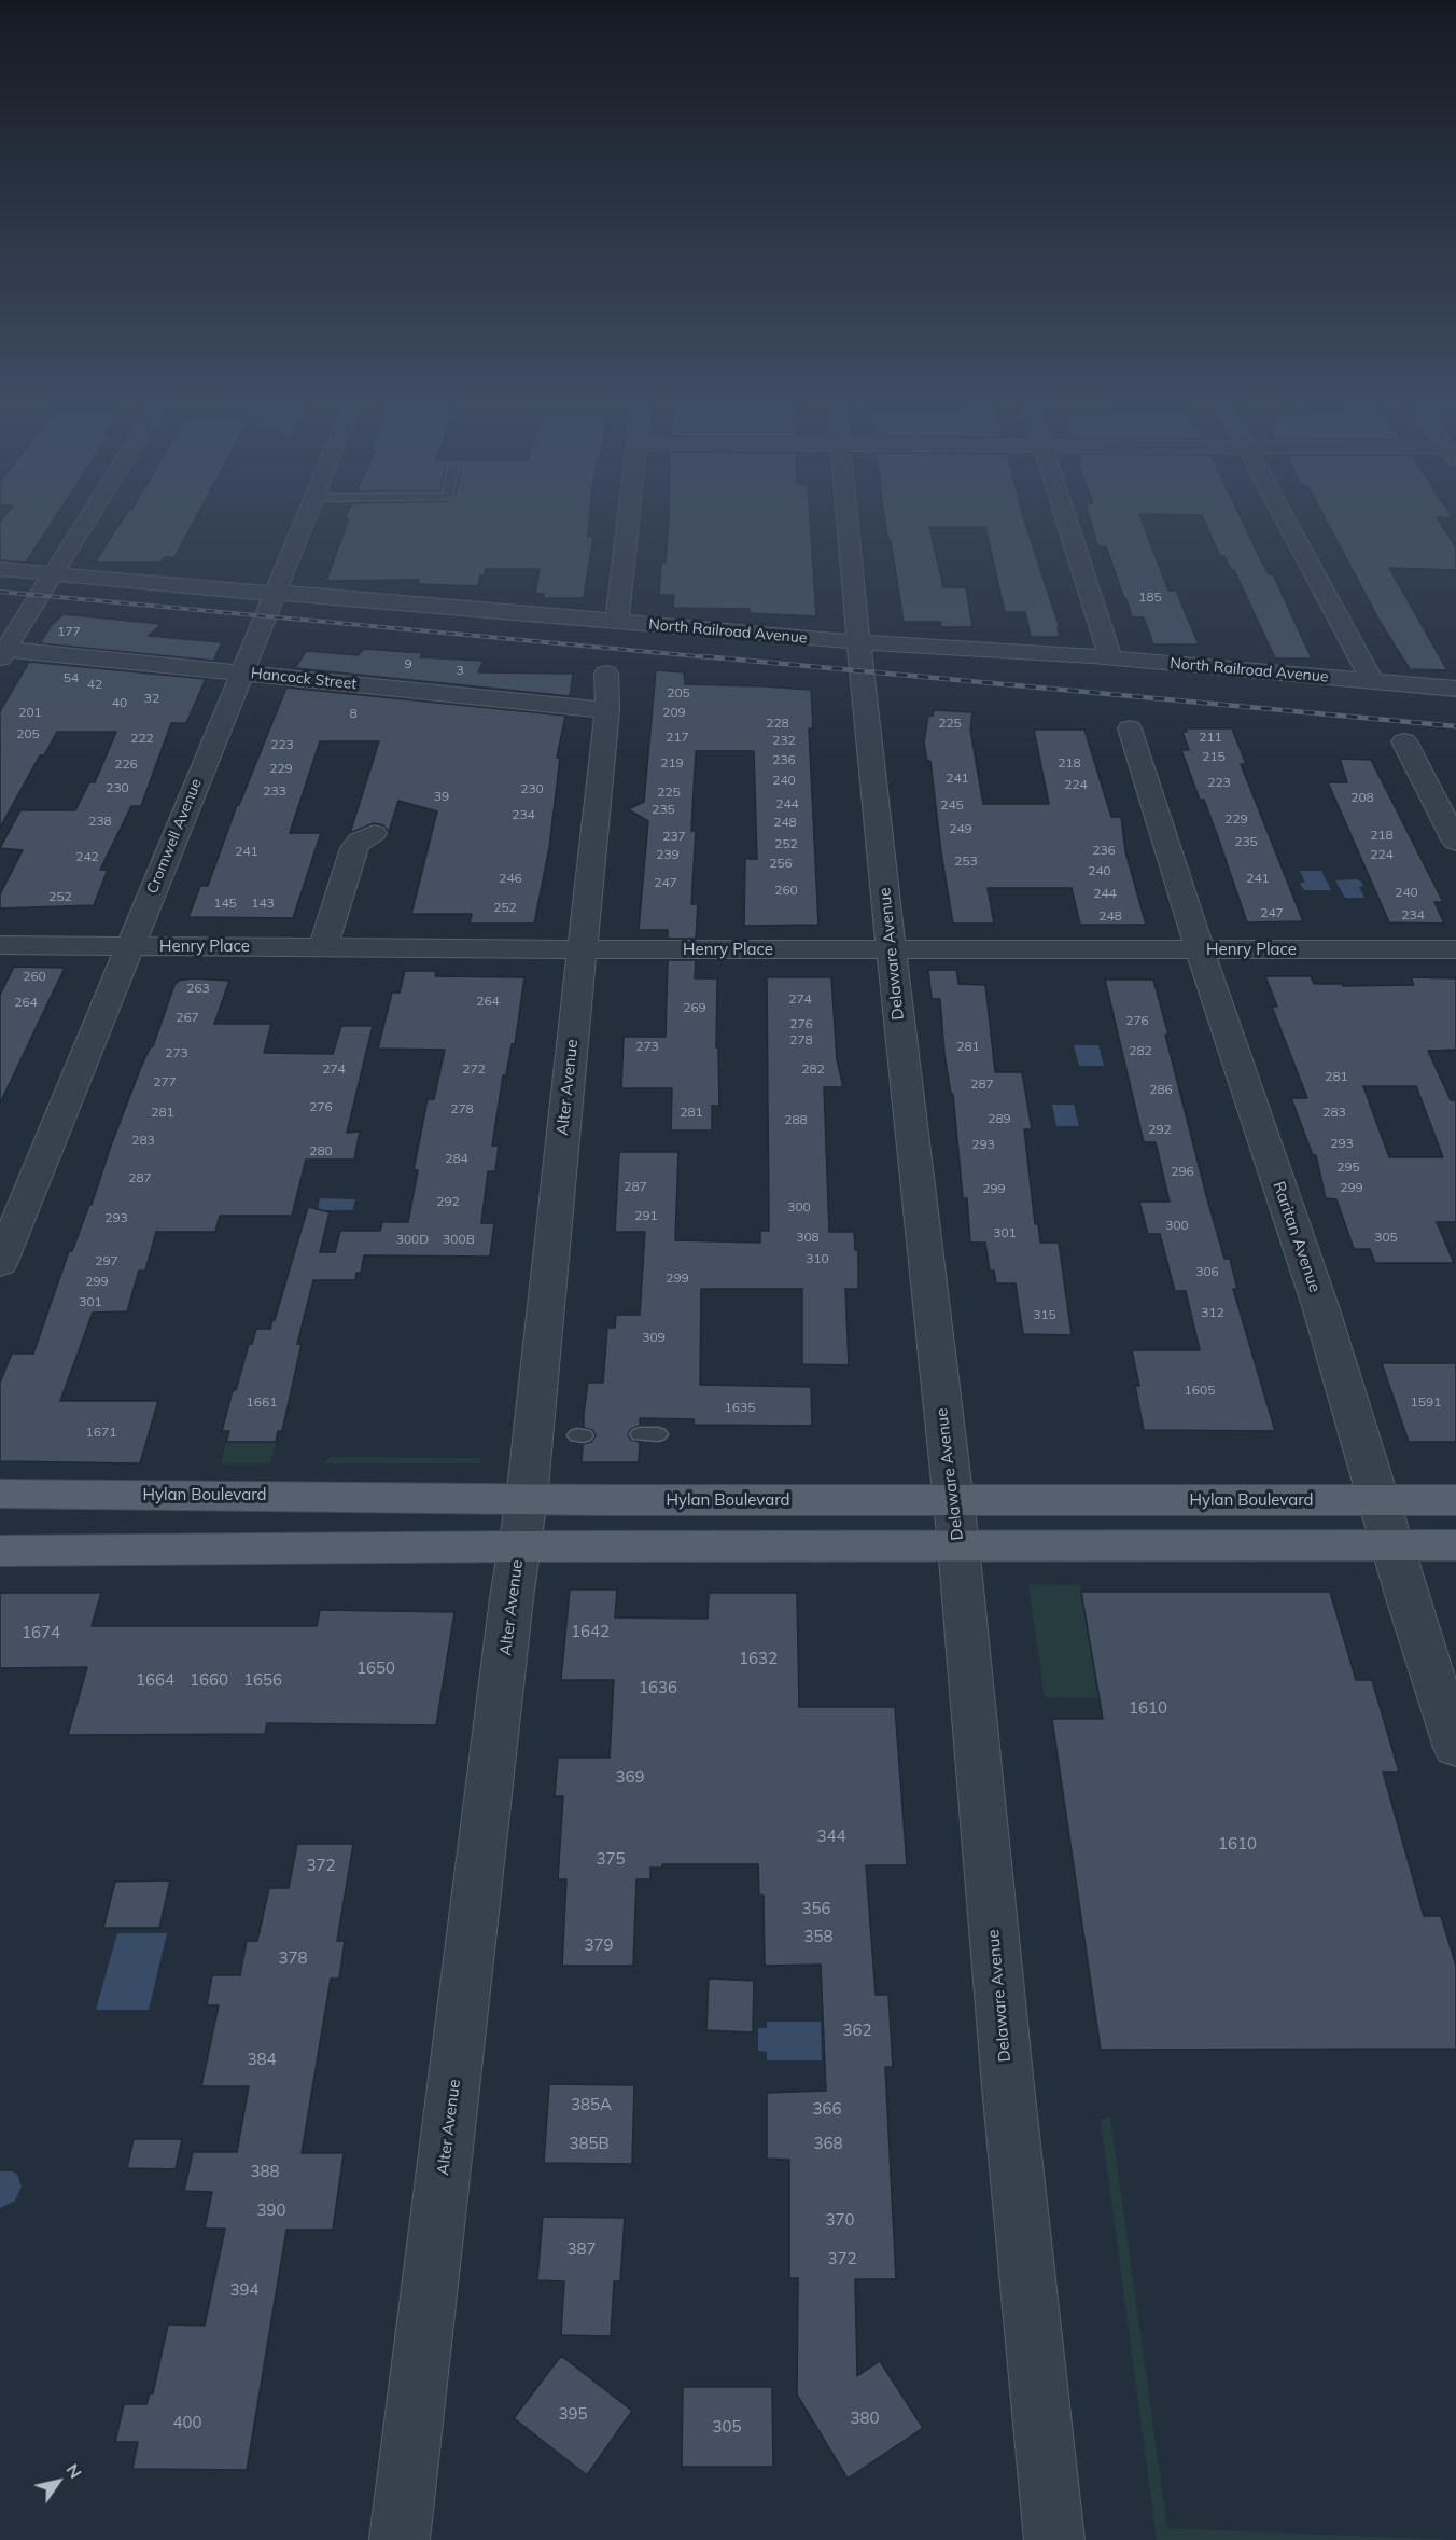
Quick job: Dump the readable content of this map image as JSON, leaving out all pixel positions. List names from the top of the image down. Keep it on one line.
{"streets":{"main road":["Hylan Boulevard"],"street":["North Railroad Avenue","Hancock Street","Cromwell Avenue","Henry Place","Delaware Avenue","Alter Avenue","Raritan Avenue"]},"crossings":[["North Railroad Avenue","Cromwell Avenue"],["North Railroad Avenue","Delaware Avenue"],["Hancock Street","Cromwell Avenue"],["Hancock Street","Alter Avenue"],["Cromwell Avenue","Henry Place"],["Henry Place","Delaware Avenue"],["Henry Place","Alter Avenue"],["Henry Place","Raritan Avenue"],["Delaware Avenue","Hylan Boulevard"],["Alter Avenue","Hylan Boulevard"],["Raritan Avenue","Hylan Boulevard"]],"house_numbers":["185","177","9","3","54","42","205","32","40","201","209","8","228","225","205","217","211","222","232","223","215","236","219","218","226","229","241","240","223","224","230","230","233","225","39","208","244","245","235","234","229","238","248","249","218","237","235","252","236","241","239","224","242","253","256","240","246","241","247","260","240","244","252","145","143","252","247","234","248","260","263","274","264","264","269","267","276","276","278","273","281","282","273","274","272","282","281","277","287","286","276","278","281","281","283","289","288","292","283","293","293","280","284","295","296","287","287","299","299","292","300","291","293","300","301","308","305","300D","300B","310","297","306","299","299","301","312","315","309","1605","1661","1591","1635","1671","1642","1674","1632","1650","1664","1660","1656","1636","1610","369","344","1610","375","372","356","358","379","378","362","384","385A","366","385B","368","388","390","370","387","372","394","395","380","400","305"],"north":"top right"}
